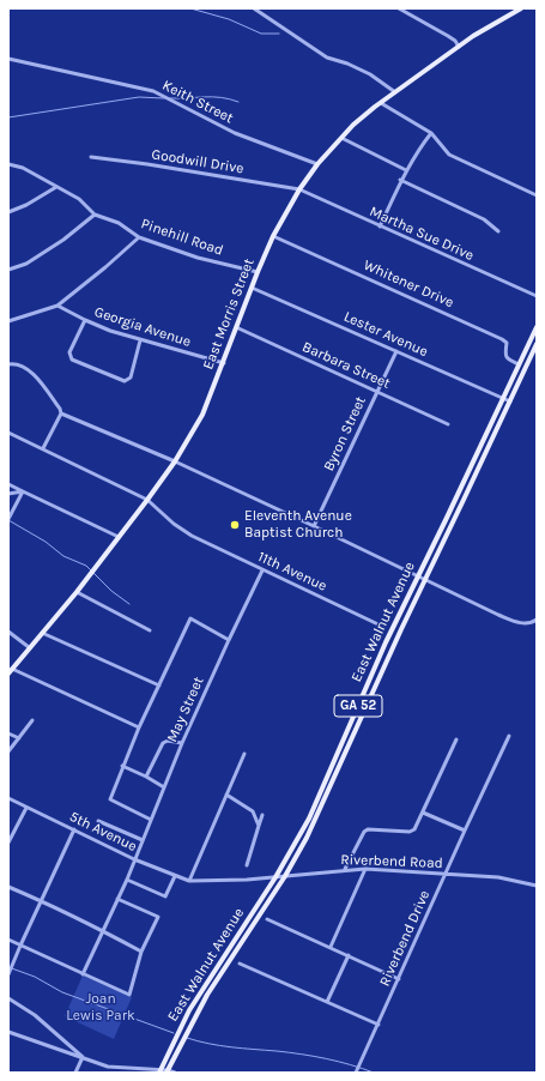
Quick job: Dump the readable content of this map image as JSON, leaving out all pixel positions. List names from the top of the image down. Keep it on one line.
{"streets":{"main road":["East Morris Street","East Walnut Avenue","GA 52"],"street":["Keith Street","Goodwill Drive","Martha Sue Drive","Pinehill Road","Whitener Drive","Georgia Avenue","Lester Avenue","Barbara Street","Byron Street","11th Avenue","May Street","5th Avenue","Riverbend Road","Riverbend Drive"]},"crossings":[["Keith Street","East Morris Street"],["Goodwill Drive","Martha Sue Drive"],["Goodwill Drive","East Morris Street"],["Martha Sue Drive","East Morris Street"],["Pinehill Road","East Morris Street"],["Whitener Drive","East Morris Street"],["Whitener Drive","East Walnut Avenue"],["East Morris Street","Georgia Avenue"],["East Morris Street","Lester Avenue"],["East Morris Street","Barbara Street"],["East Morris Street","11th Avenue"],["Lester Avenue","Byron Street"],["Lester Avenue","East Walnut Avenue"],["Barbara Street","Byron Street"],["11th Avenue","May Street"],["East Walnut Avenue","Riverbend Road"],["May Street","5th Avenue"],["5th Avenue","Riverbend Road"],["Riverbend Road","Riverbend Drive"]],"parks":["Joan Lewis Park"],"places":["Eleventh Avenue Baptist Church"]}
